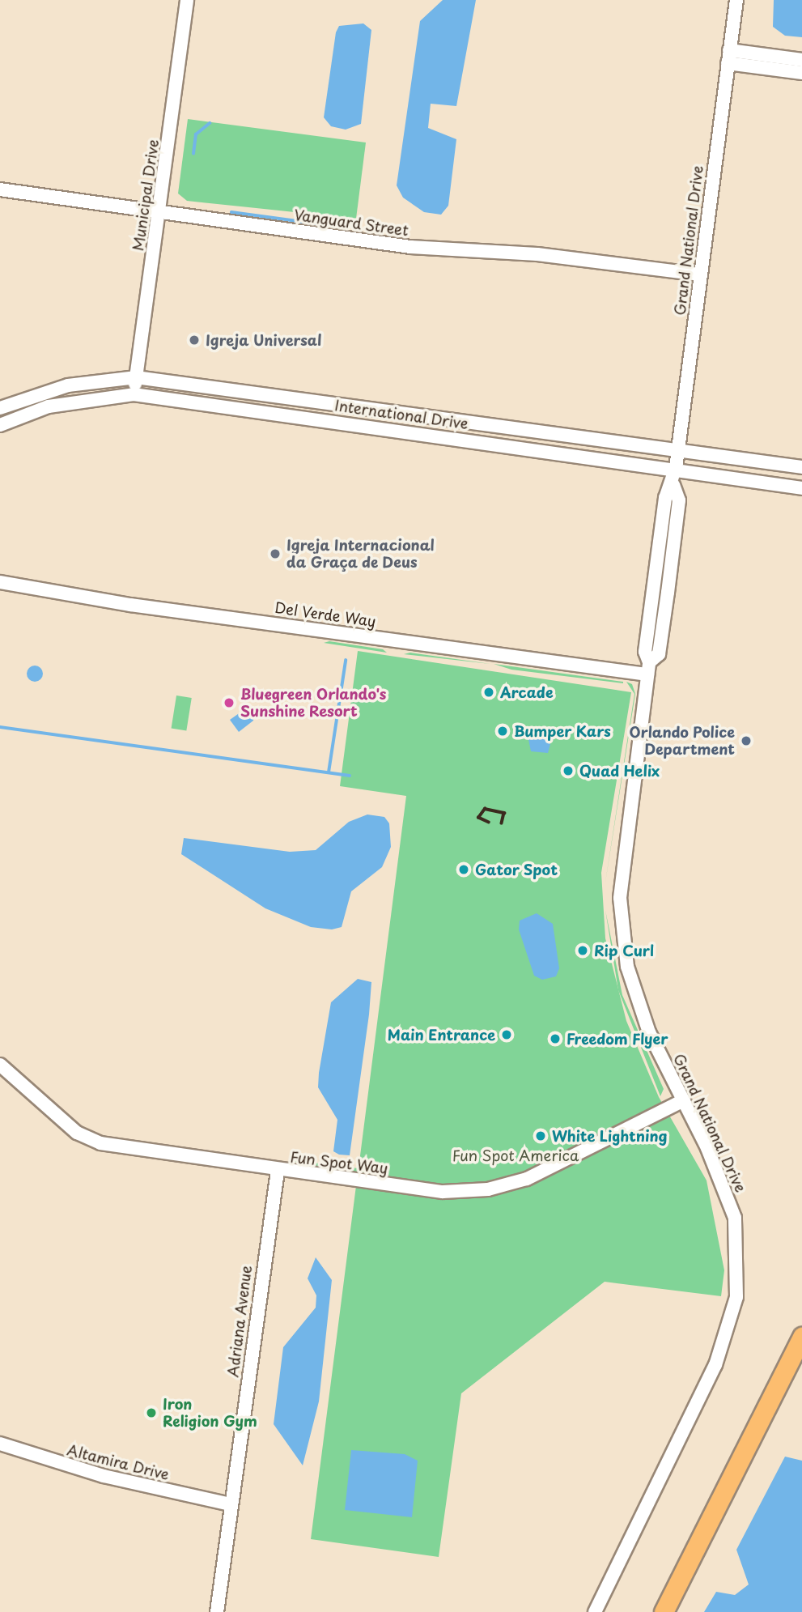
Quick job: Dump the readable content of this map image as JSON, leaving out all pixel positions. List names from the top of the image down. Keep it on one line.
{"streets":{"street":["Municipal Drive","Vanguard Street","Grand National Drive","International Drive","Del Verde Way","Fun Spot Way","Adriana Avenue","Altamira Drive"]},"crossings":[["Municipal Drive","Vanguard Street"],["Municipal Drive","International Drive"],["Vanguard Street","Grand National Drive"],["Grand National Drive","International Drive"],["Grand National Drive","Del Verde Way"],["Grand National Drive","Fun Spot Way"],["Fun Spot Way","Adriana Avenue"],["Adriana Avenue","Altamira Drive"]],"parks":["Fun Spot America"],"places":["Igreja Universal","Igreja Internacional da Graça de Deus","Arcade","Bluegreen Orlando's Sunshine Resort","Bumper Kars","Orlando Police Department","Quad Helix","Gator Spot","Rip Curl","Main Entrance","Freedom Flyer","White Lightning","Iron Religion Gym"]}
